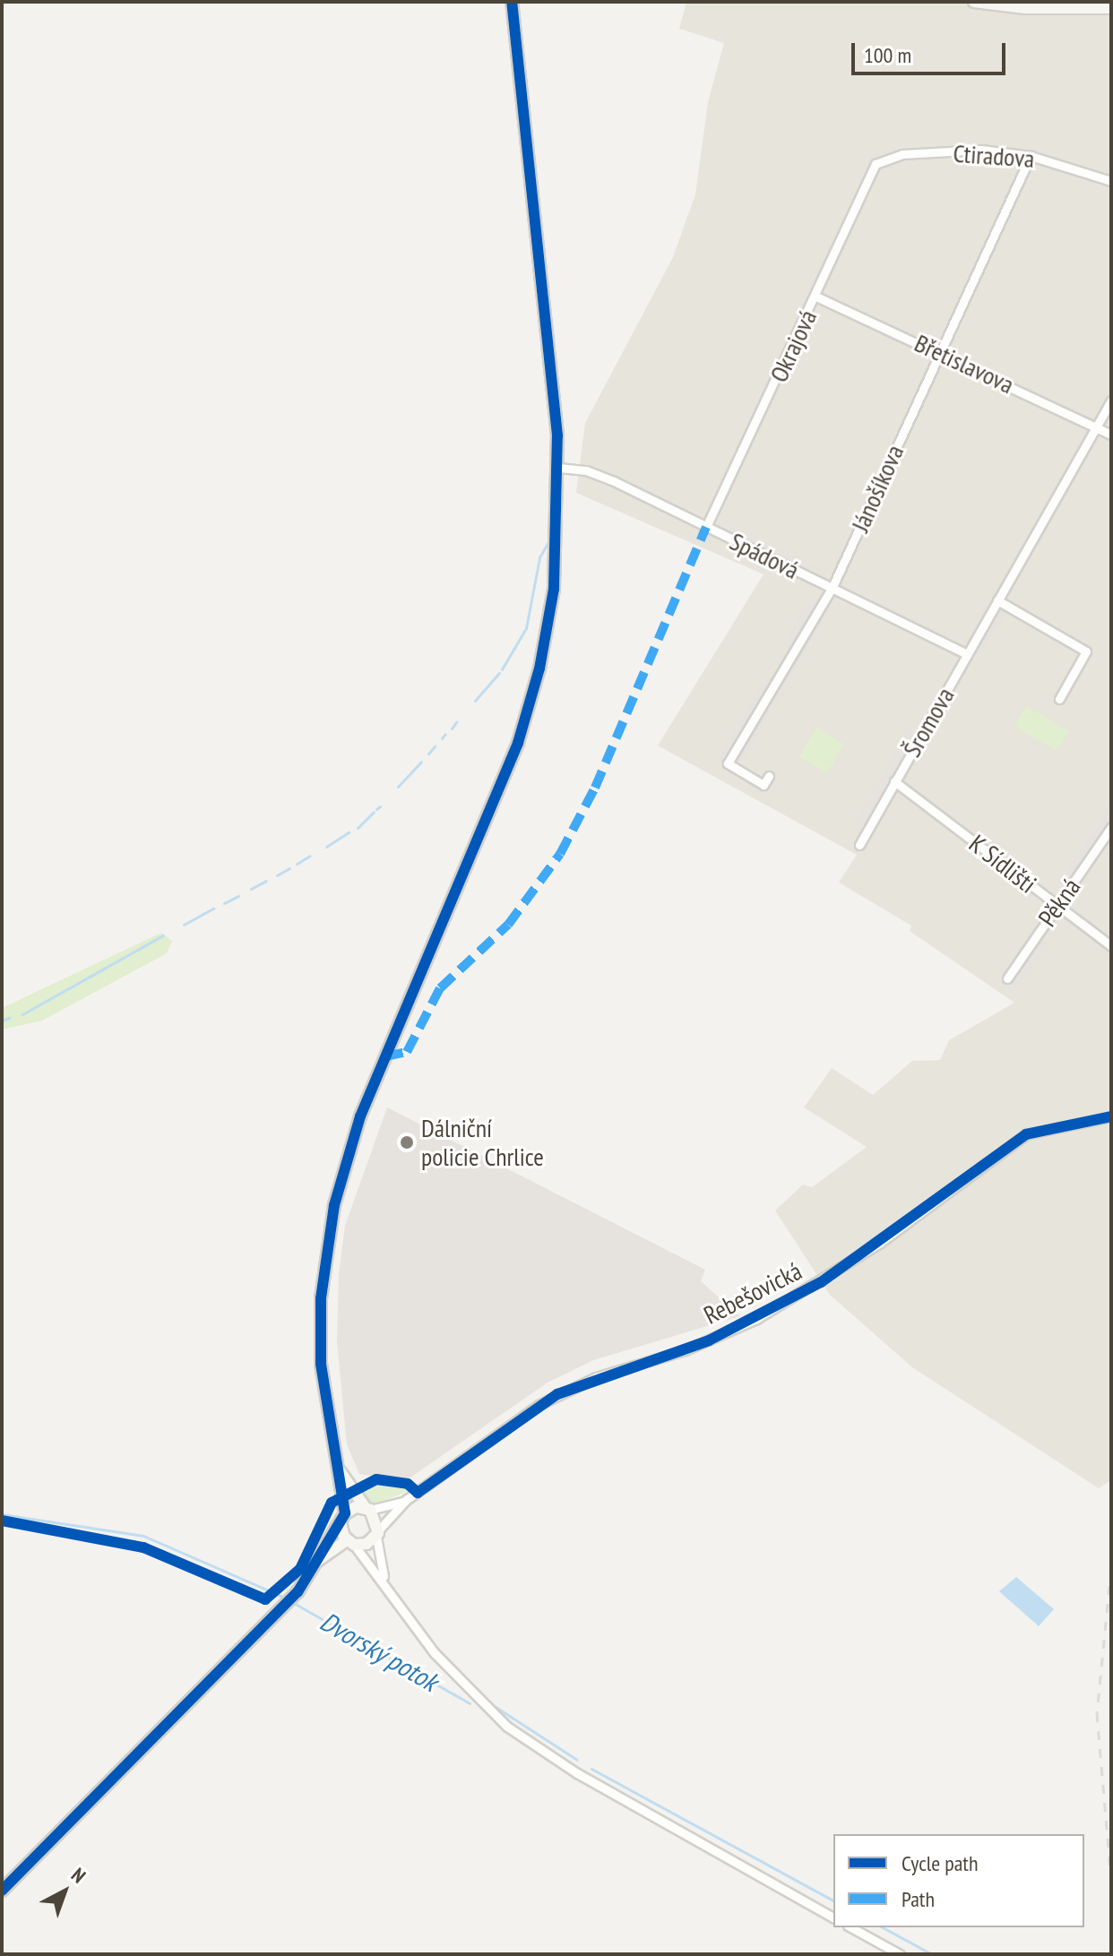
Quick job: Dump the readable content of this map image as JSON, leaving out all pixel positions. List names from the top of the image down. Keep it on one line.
{"streets":{"street":["Ctiradova","Okrajová","Břetislavova","Jánošíkova","Spádová","Šromova","K Sídlišti","Pěkná","Rebešovická"]},"crossings":[["Ctiradova","Okrajová"],["Ctiradova","Jánošíkova"],["Okrajová","Břetislavova"],["Okrajová","Spádová"],["Břetislavova","Jánošíkova"],["Břetislavova","Šromova"],["Jánošíkova","Spádová"],["Spádová","Šromova"],["Šromova","K Sídlišti"],["K Sídlišti","Pěkná"]],"water":["Dvorský potok"],"places":["Dálniční policie Chrlice"],"legend":["Cycle path","Path"],"scale_bar":"100 m","north":"top right"}
